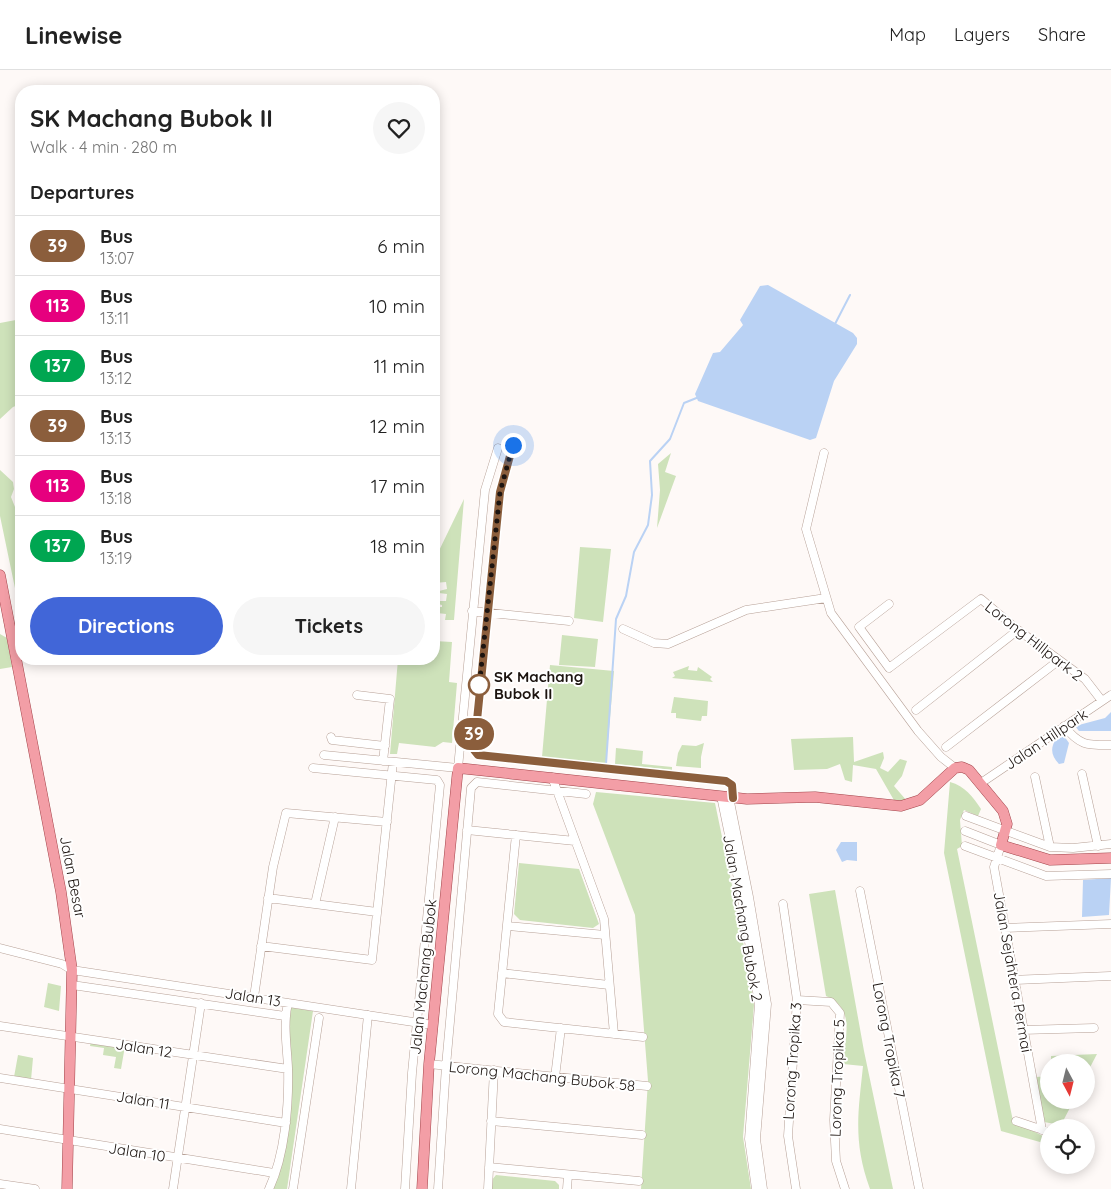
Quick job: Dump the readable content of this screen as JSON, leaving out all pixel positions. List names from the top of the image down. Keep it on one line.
{"streets":{"main road":["Jalan Besar","Jalan Machang Bubok"],"street":["Lorong Hillpark 2","Jalan Hillpark","Jalan Machang Bubok 2","Jalan Sejahtera Permai","Jalan 13","Lorong Tropika 7","Jalan 12","Lorong Tropika 3","Lorong Machang Bubok 58","Lorong Tropika 5","Jalan 11","Jalan 10"]},"crossings":[["Lorong Hillpark 2","Jalan Hillpark"],["Jalan Besar","Jalan 13"],["Jalan Besar","Jalan 12"],["Jalan Besar","Jalan 11"],["Jalan Besar","Jalan 10"],["Jalan Machang Bubok","Jalan 13"],["Jalan Machang Bubok","Lorong Machang Bubok 58"],["Lorong Tropika 3","Lorong Tropika 5"]],"places":["SK Machang Bubok II"],"lines":["bus line 39"],"north":"bottom","page":{"header":"Linewise","nav":["Map","Layers","Share"],"on_map":"39","heading":[["SK Machang Bubok II","Walk · 4 min · 280 m"],"Departures"],"list":[{"mark":"39","name":"Bus","note":"13:07","value":"6 min"},{"mark":"113","name":"Bus","note":"13:11","value":"10 min"},{"mark":"137","name":"Bus","note":"13:12","value":"11 min"},{"mark":"39","name":"Bus","note":"13:13","value":"12 min"},{"mark":"113","name":"Bus","note":"13:18","value":"17 min"},{"mark":"137","name":"Bus","note":"13:19","value":"18 min"}],"buttons":["Directions","Tickets"]}}
